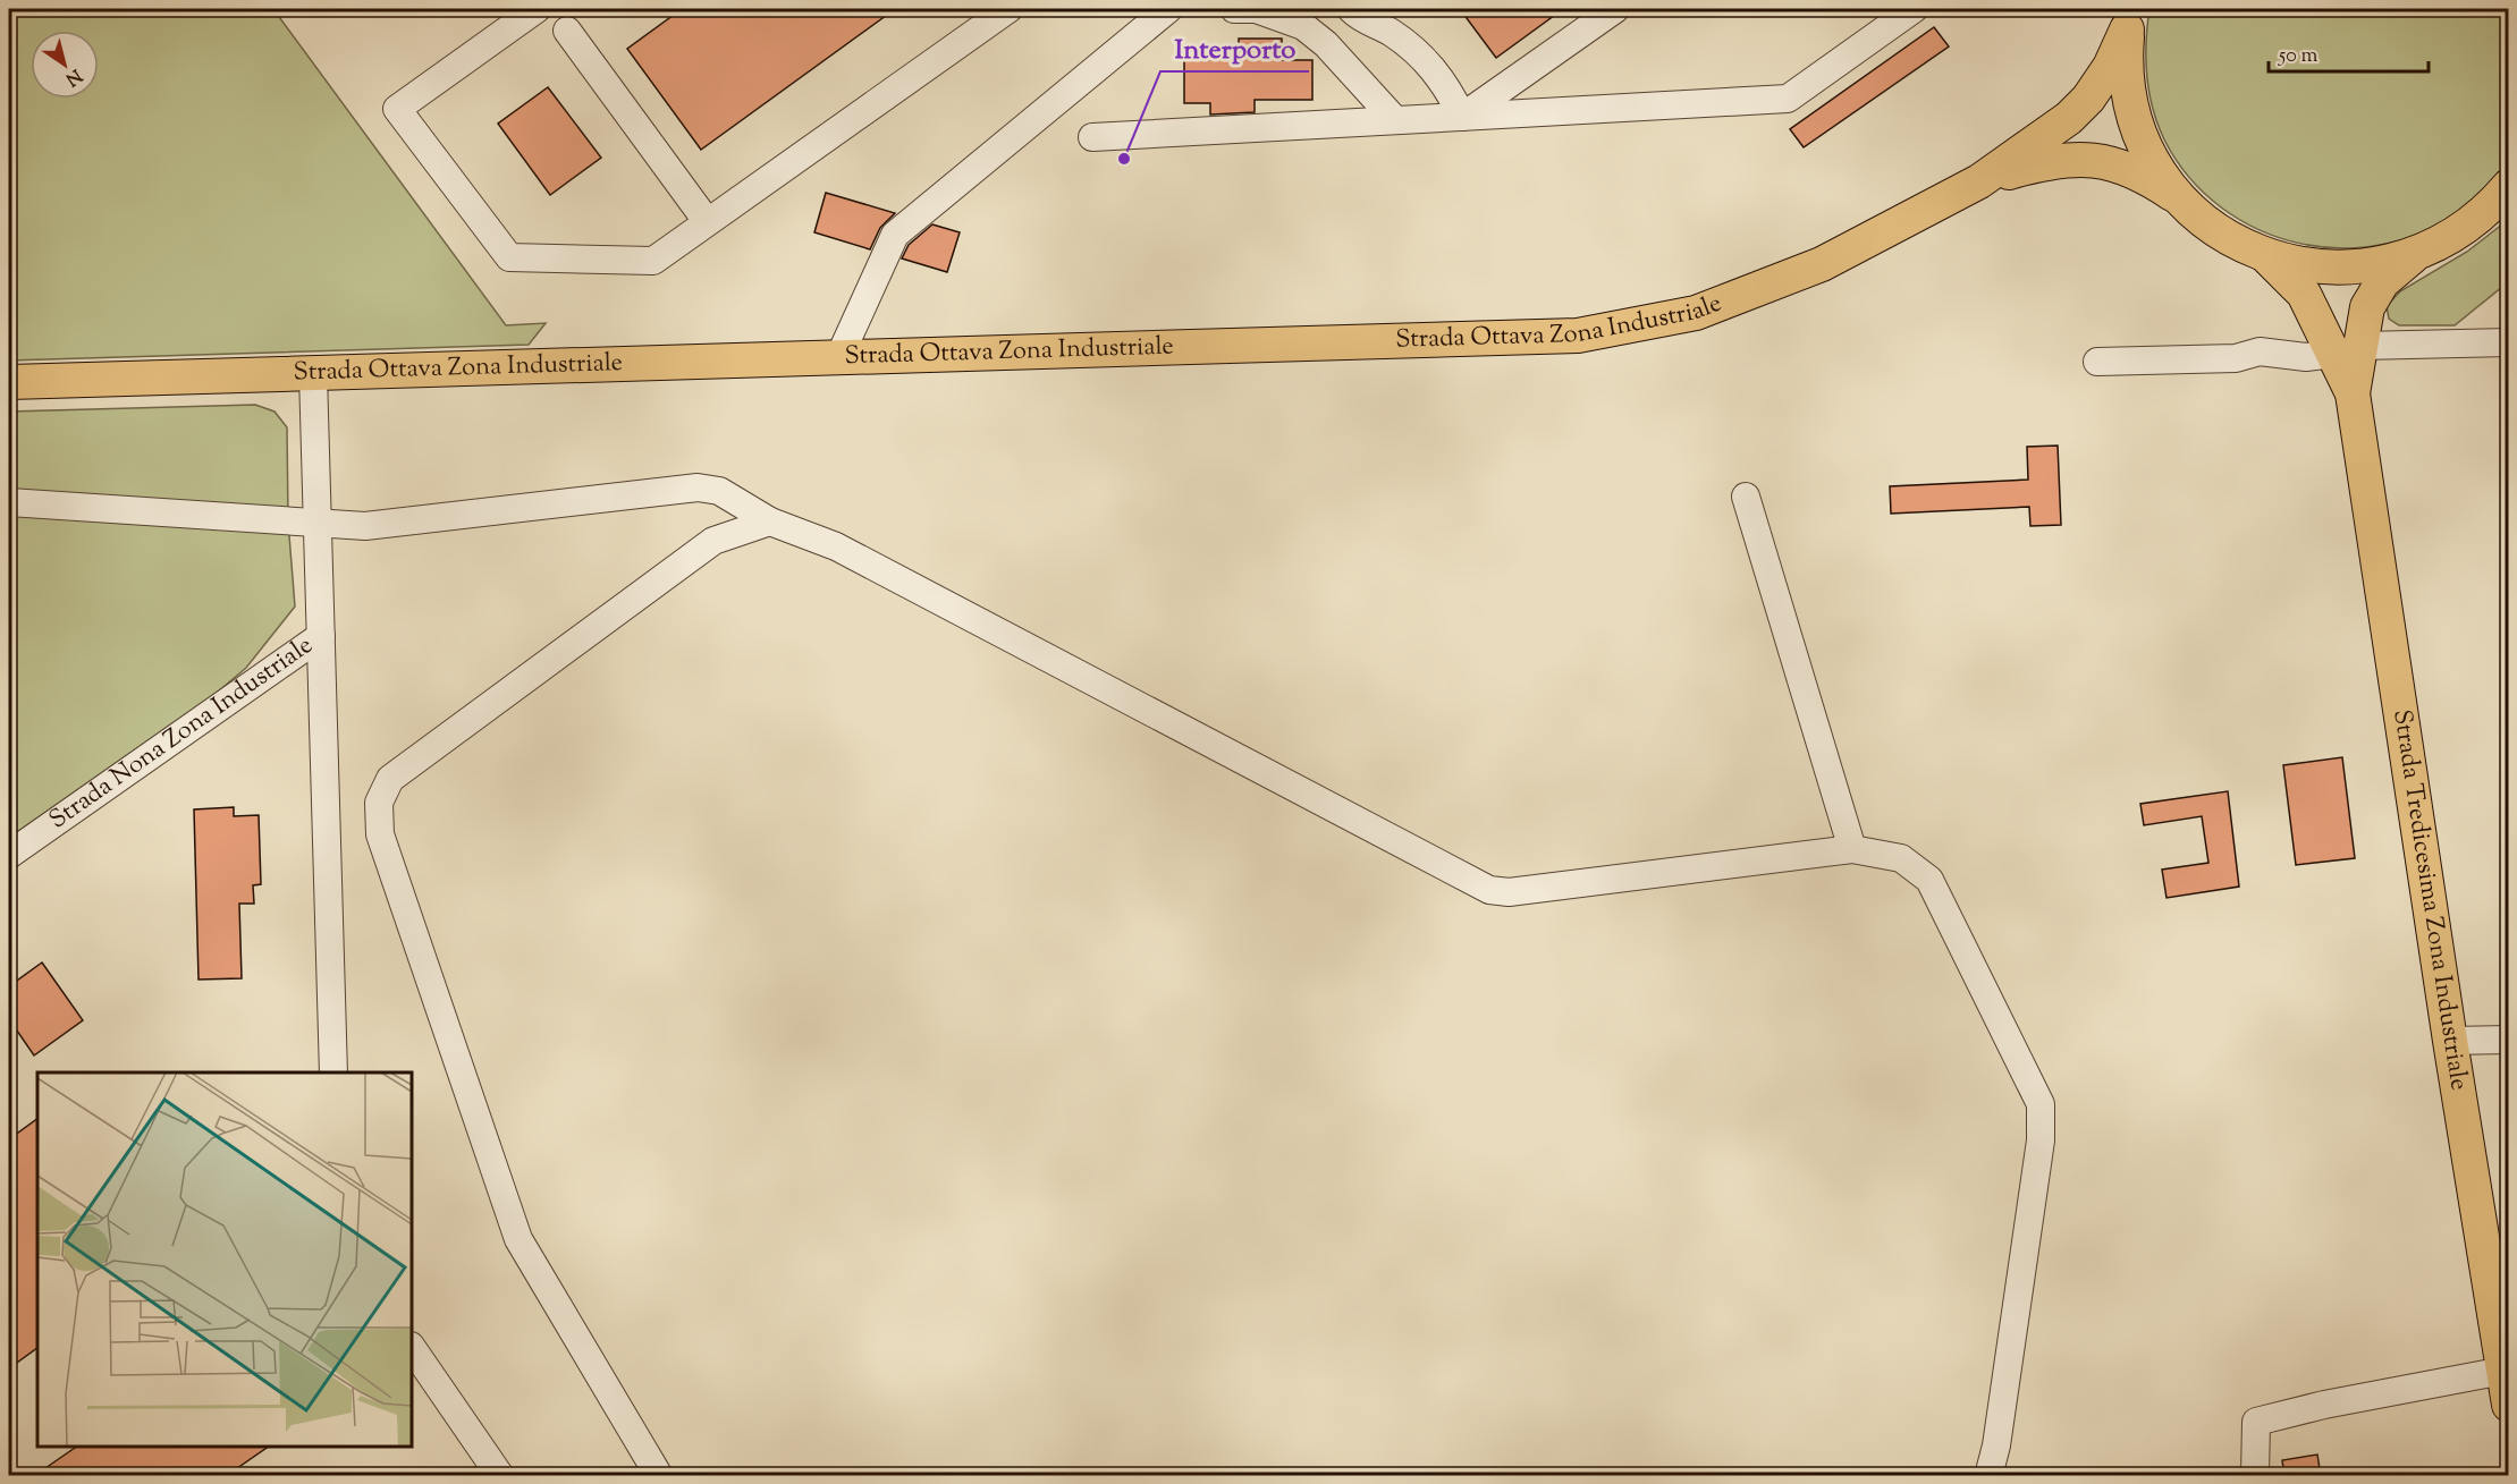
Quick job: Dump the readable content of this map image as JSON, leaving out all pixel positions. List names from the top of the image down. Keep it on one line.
{"streets":{"main road":["Strada Ottava Zona Industriale","Strada Tredicesima Zona Industriale"],"street":["Strada Nona Zona Industriale"]},"places":["Interporto"],"scale_bar":"50 m","north":"bottom right"}
